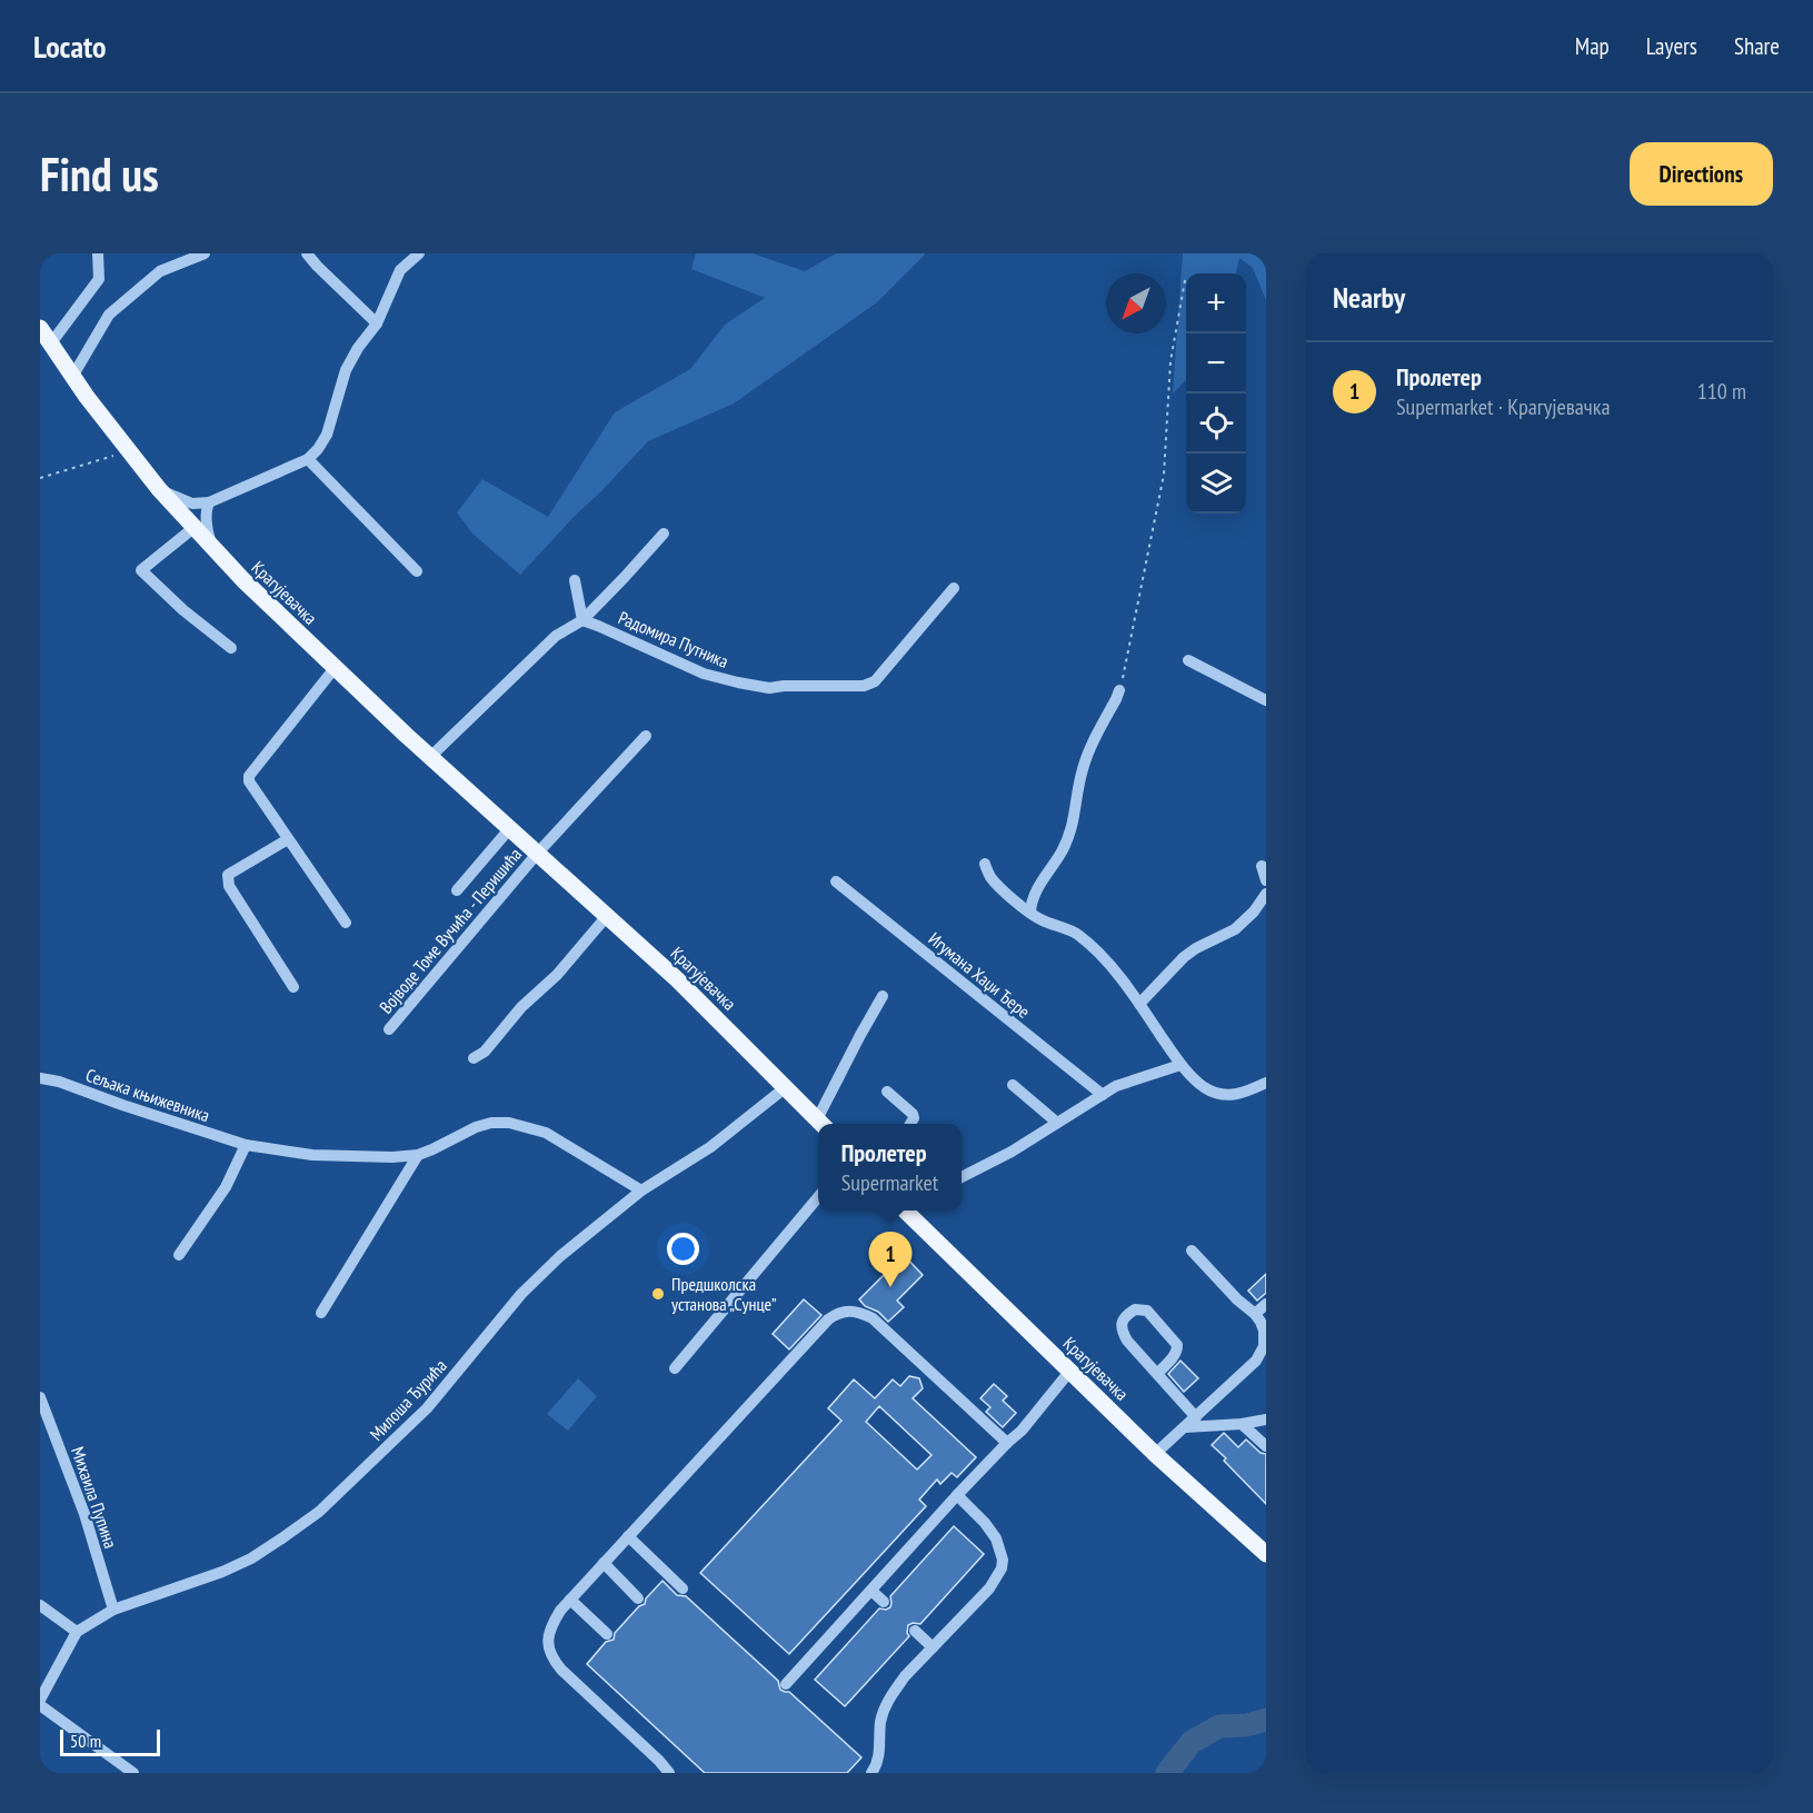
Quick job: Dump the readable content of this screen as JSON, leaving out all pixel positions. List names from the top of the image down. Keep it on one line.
{"streets":{"main road":["Крагујевачка"],"street":["Радомира Путника","Војводе Томе Вучића - Перишића","Игумана Хаџи Ђере","Сељака књижевника","Милоша Ђурића","Михаила Пупина"]},"crossings":[["Крагујевачка","Војводе Томе Вучића - Перишића"],["Крагујевачка","Милоша Ђурића"],["Сељака књижевника","Милоша Ђурића"],["Милоша Ђурића","Михаила Пупина"]],"places":["Предшколска установа „Сунце”"],"scale_bar":"50 m","north":"bottom left","page":{"header":"Locato","nav":["Map","Layers","Share"],"buttons":"Directions","title":"Find us","heading":"Nearby","map_buttons":["+","−"],"list":[{"mark":"1","name":"Пролетер","note":"Supermarket · Крагујевачка","value":"110 m"}],"popup":["Пролетер","Supermarket"],"pins":"1","scale":"50 m"}}
